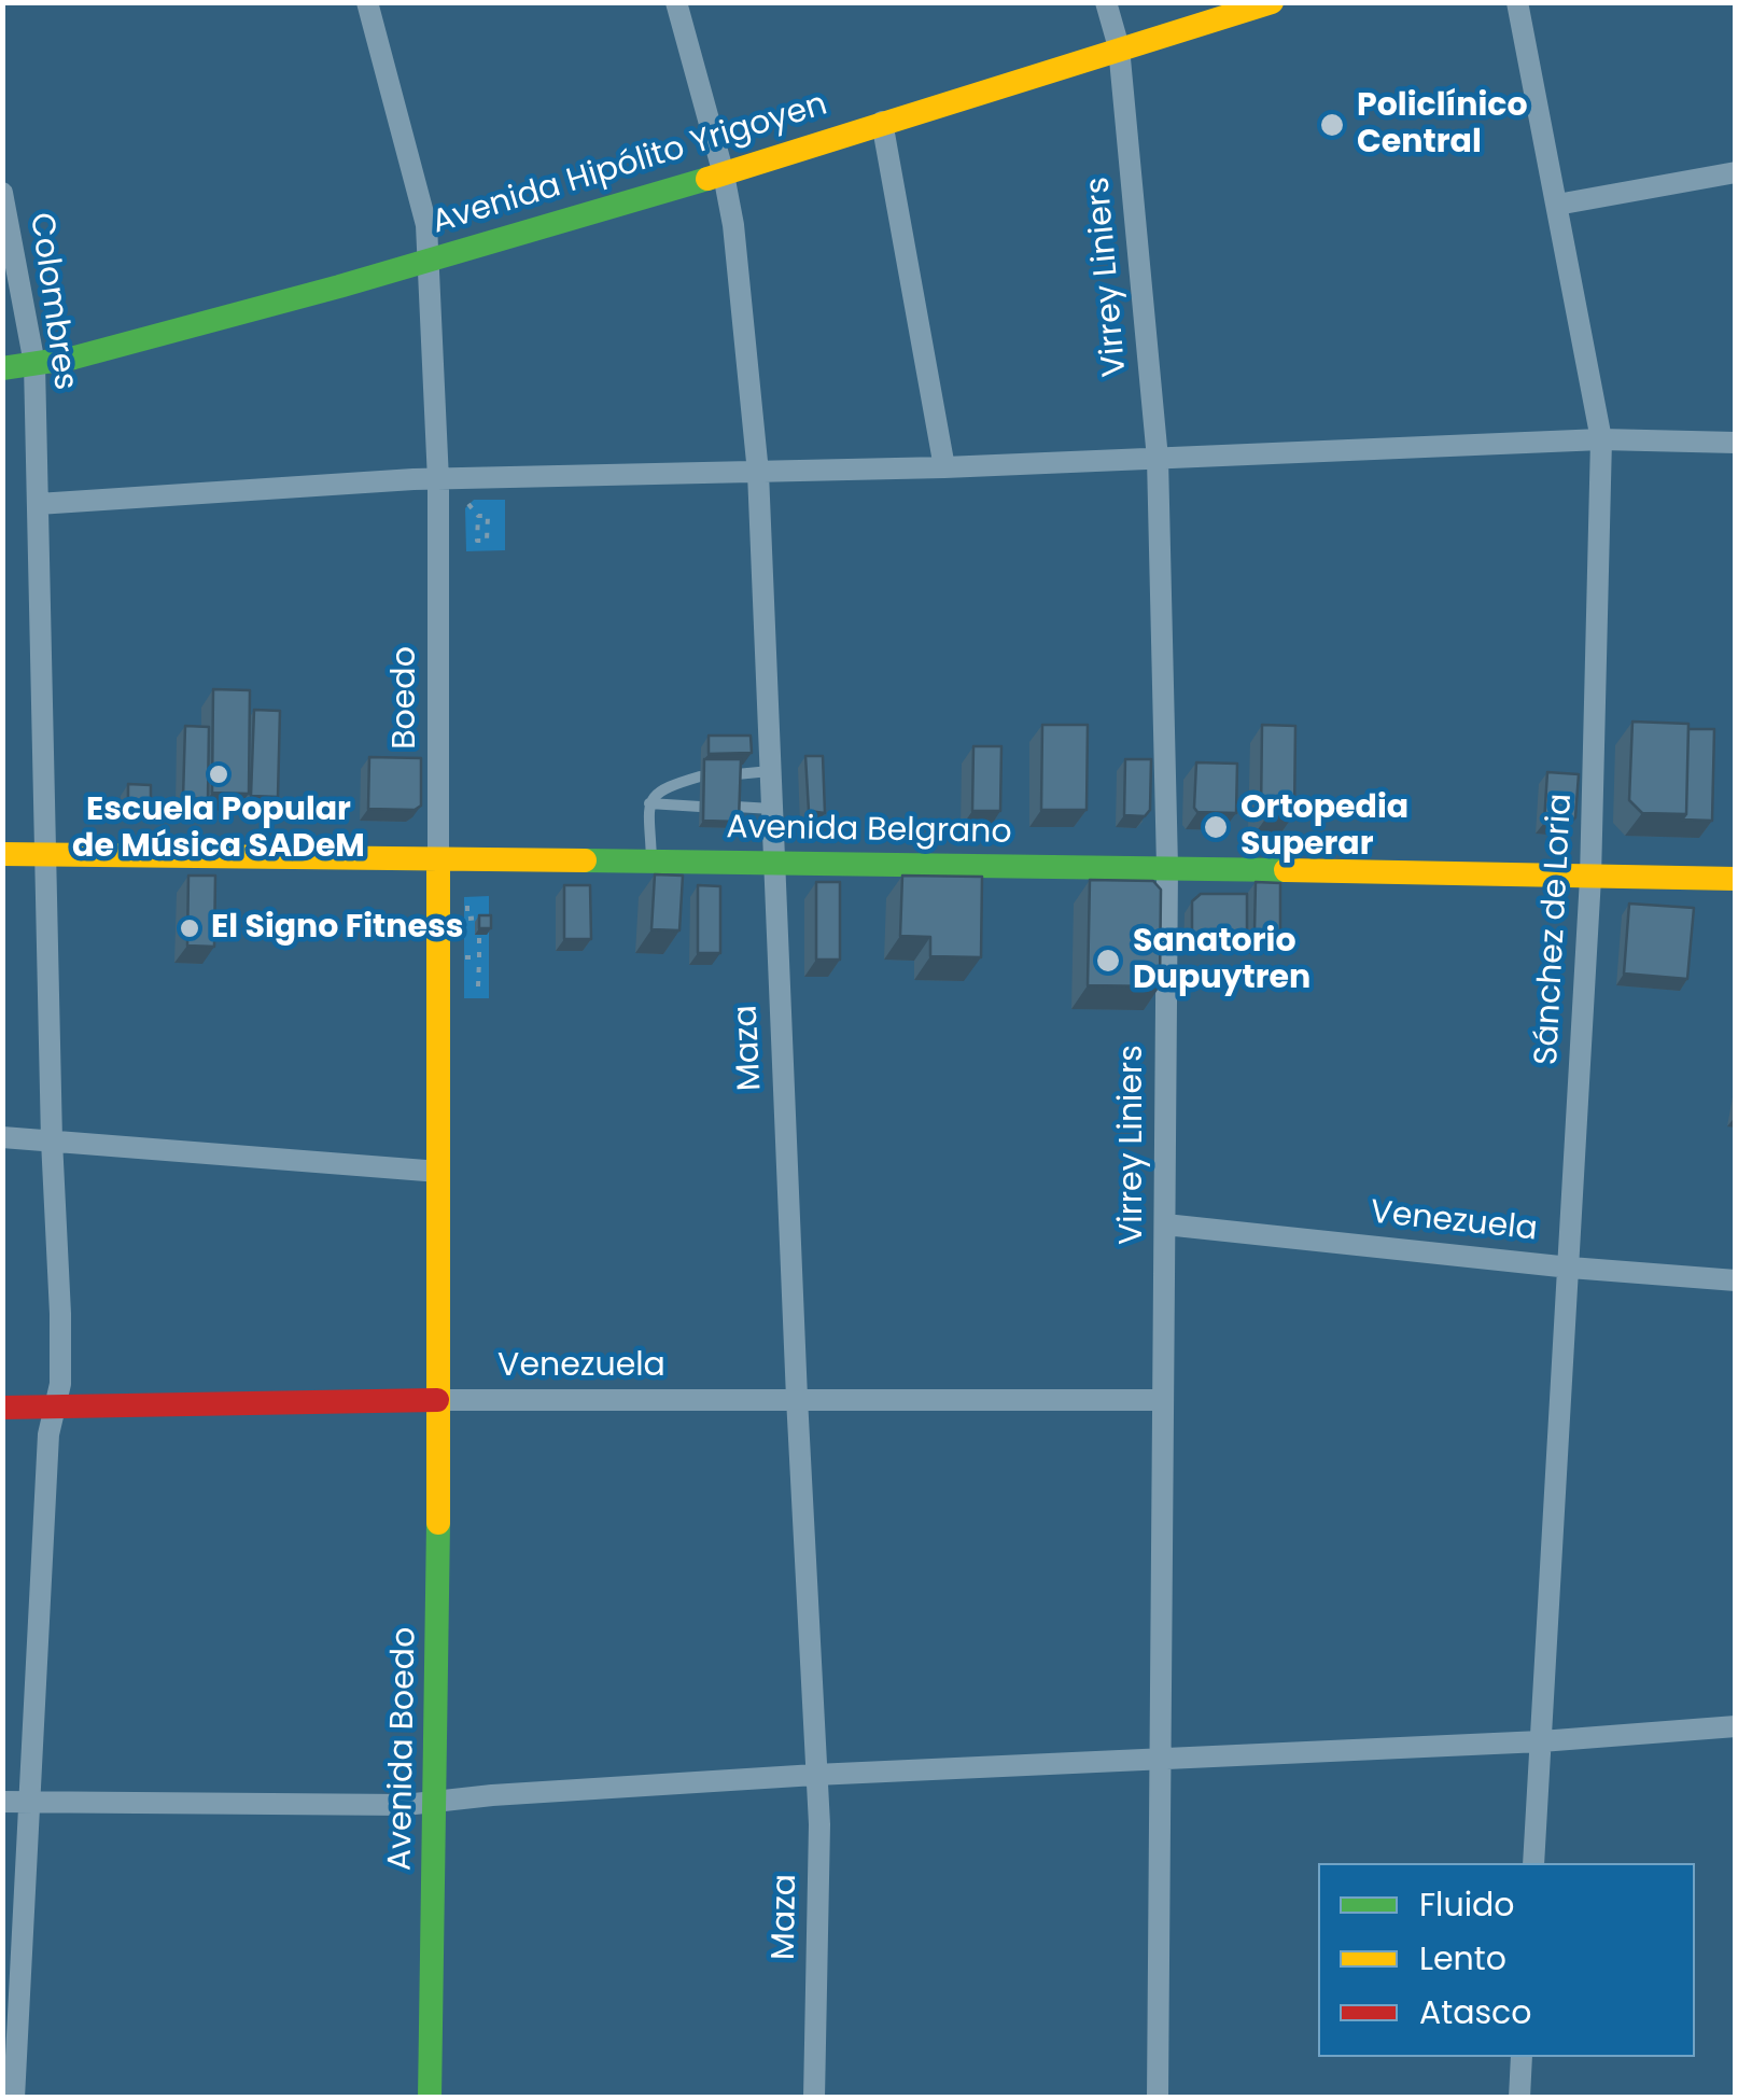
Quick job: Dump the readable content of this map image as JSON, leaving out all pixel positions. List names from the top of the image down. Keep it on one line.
{"streets":{"main road":["Avenida Hipólito Yrigoyen","Boedo","Avenida Belgrano","Venezuela","Avenida Boedo"],"street":["Virrey Liniers","Colombres","Sánchez de Loria","Maza"]},"crossings":[["Avenida Hipólito Yrigoyen","Virrey Liniers"],["Avenida Hipólito Yrigoyen","Colombres"],["Avenida Hipólito Yrigoyen","Boedo"],["Avenida Hipólito Yrigoyen","Maza"],["Virrey Liniers","Avenida Belgrano"],["Virrey Liniers","Venezuela"],["Colombres","Avenida Belgrano"],["Colombres","Venezuela"],["Boedo","Avenida Belgrano"],["Boedo","Venezuela"],["Boedo","Avenida Boedo"],["Avenida Belgrano","Sánchez de Loria"],["Avenida Belgrano","Maza"],["Sánchez de Loria","Venezuela"],["Maza","Venezuela"],["Venezuela","Avenida Boedo"]],"places":["Policlínico Central","Escuela Popular de Música SADeM","Ortopedia Superar","El Signo Fitness","Sanatorio Dupuytren"],"legend":["Fluido","Lento","Atasco"]}
